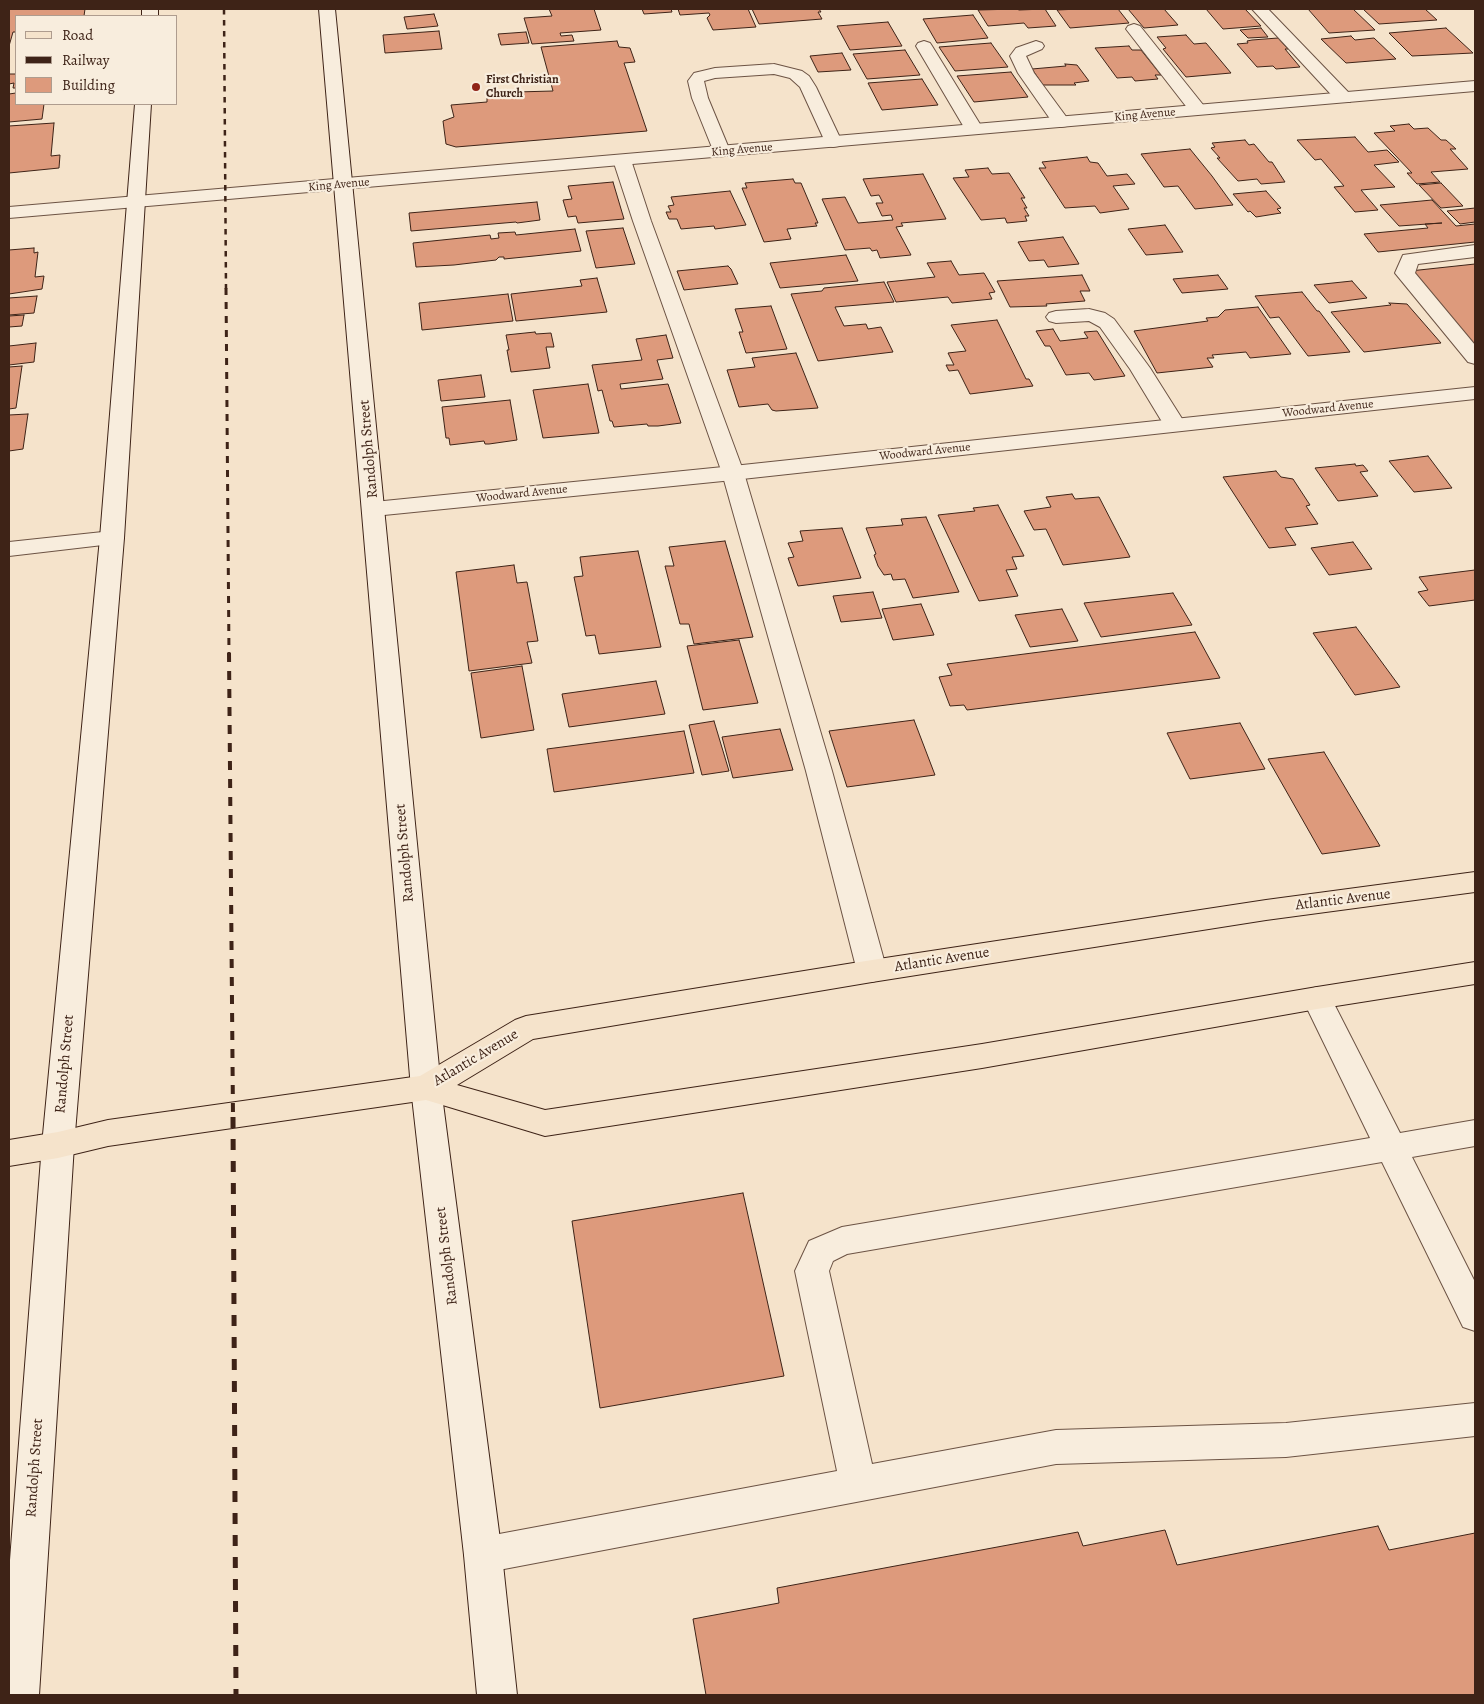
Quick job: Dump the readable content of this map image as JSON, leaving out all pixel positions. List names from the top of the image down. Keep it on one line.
{"streets":{"main road":["Atlantic Avenue"],"street":["King Avenue","Woodward Avenue","Randolph Street"]},"crossings":[["King Avenue","Randolph Street"],["Woodward Avenue","Randolph Street"],["Randolph Street","Atlantic Avenue"]],"places":["First Christian Church"],"legend":["Road","Railway","Building"]}
